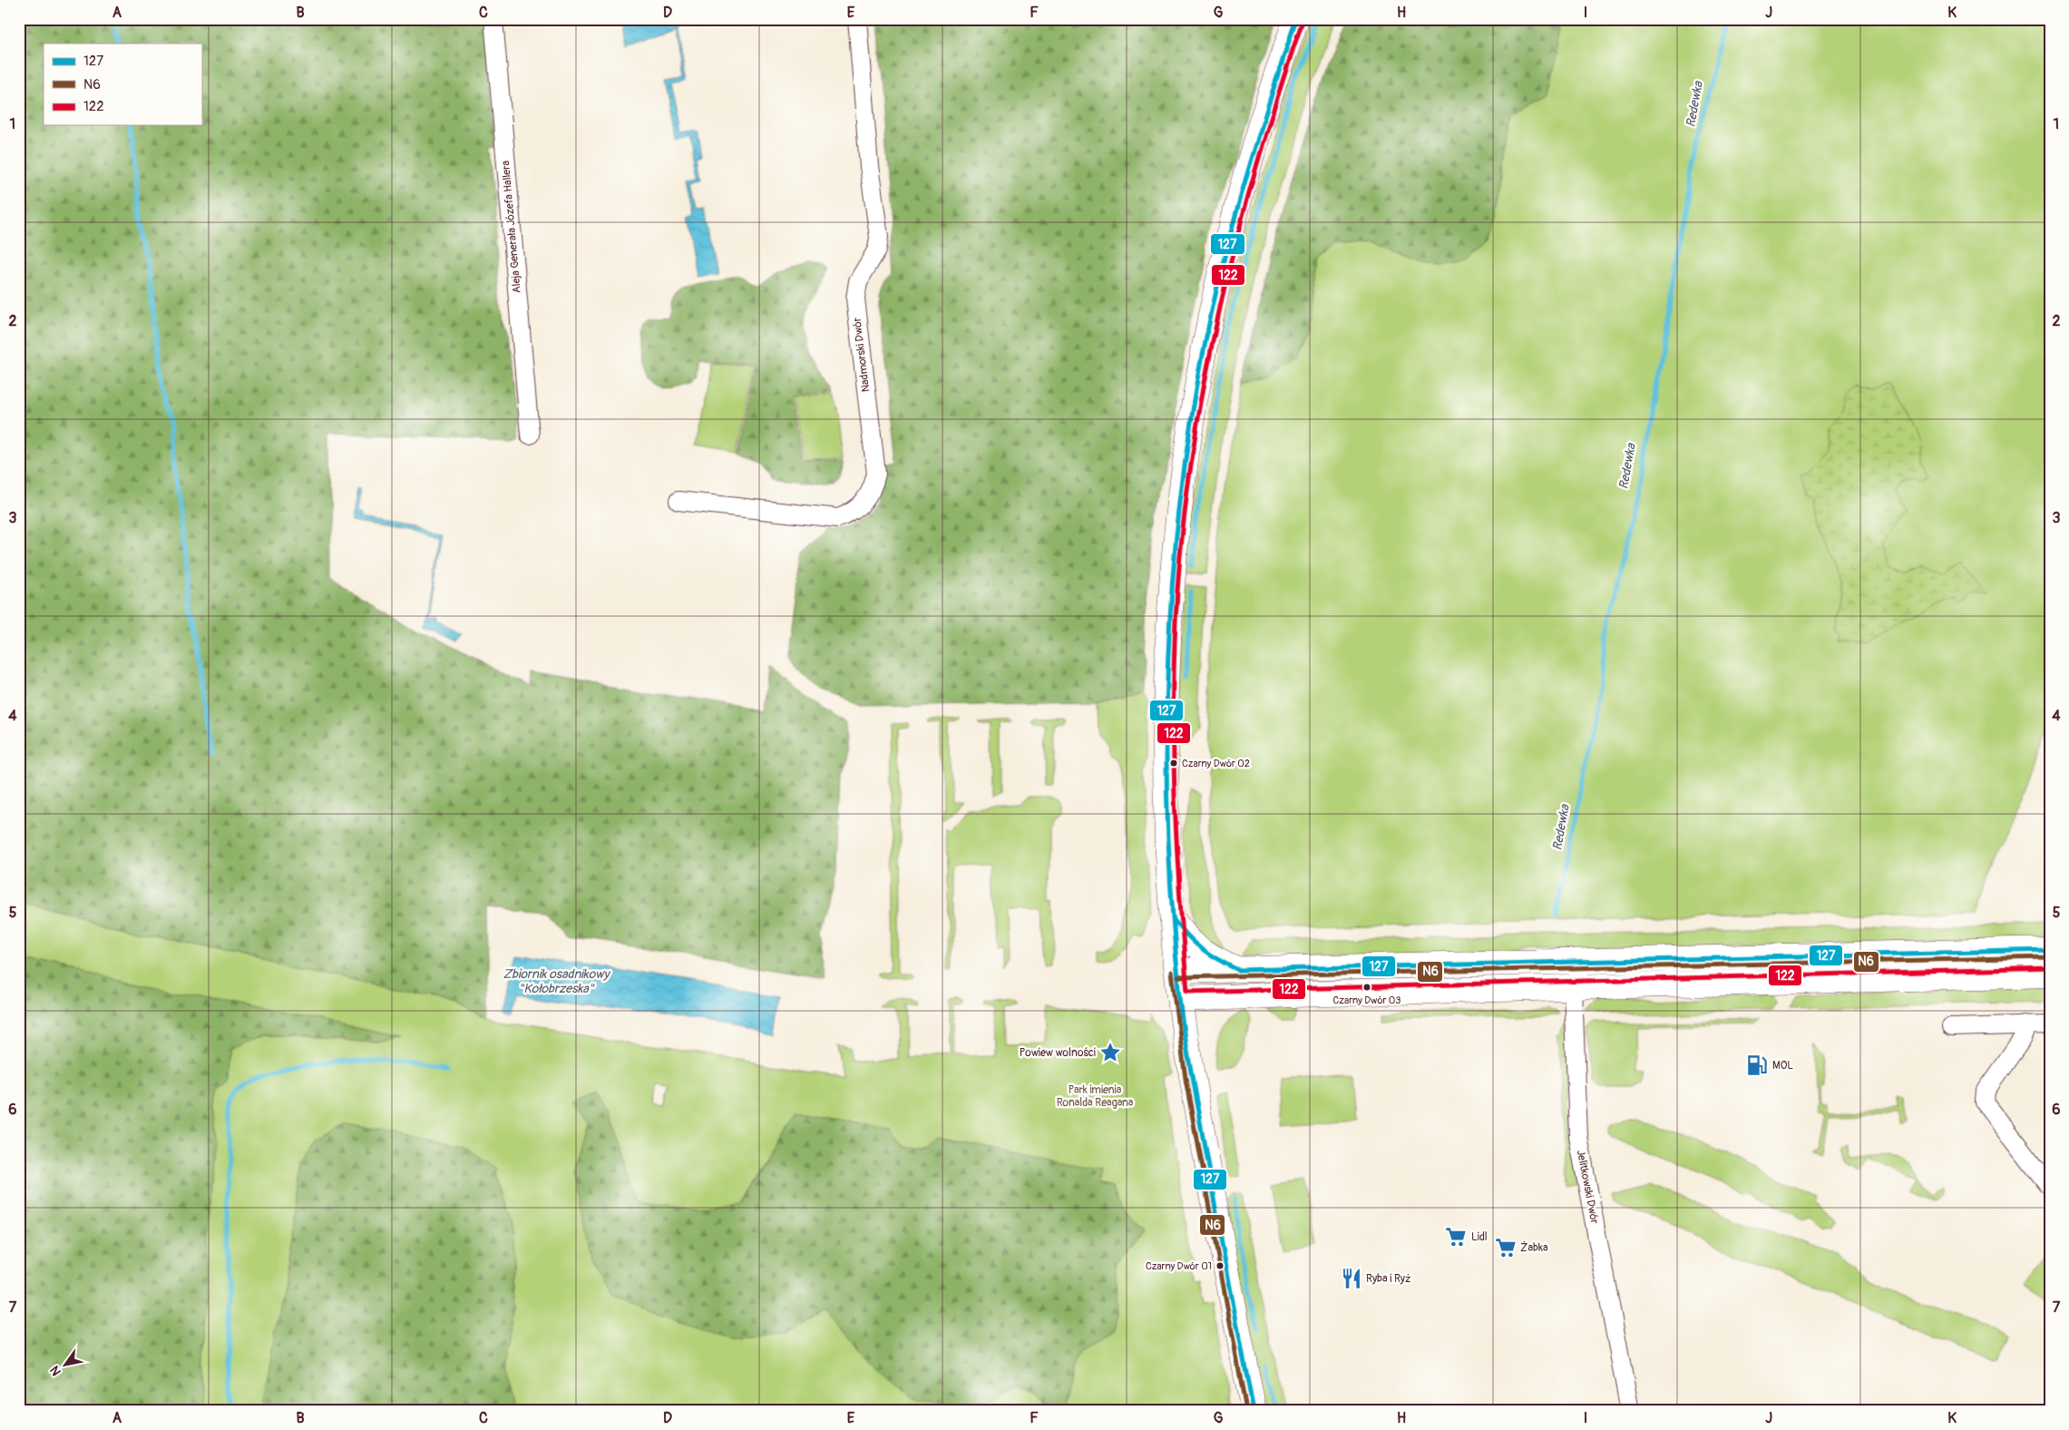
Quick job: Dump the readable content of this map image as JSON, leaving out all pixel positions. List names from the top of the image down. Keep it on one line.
{"streets":{"street":["Aleja Generała Józefa Hallera","Nadmorski Dwór","Jelitkowski Dwór"]},"water":["Redewka","Zbiornik osadnikowy \"Kołobrzeska\""],"parks":["Park imienia Ronalda Reagana"],"places":{"other":["Czarny Dwór 02","Czarny Dwór 03","Czarny Dwór 01"],"place":["Powiew wolności"],"fuel station":["MOL"],"supermarket":["Lidl","Żabka"],"restaurant":["Ryba i Ryż"]},"lines":["transit line 127","transit line 122","transit line N6"],"legend":["127","N6","122"],"north":"bottom left","grid":{"columns":["A","B","C","D","E","F","G","H","I","J","K"],"rows":["1","2","3","4","5","6","7"]}}
